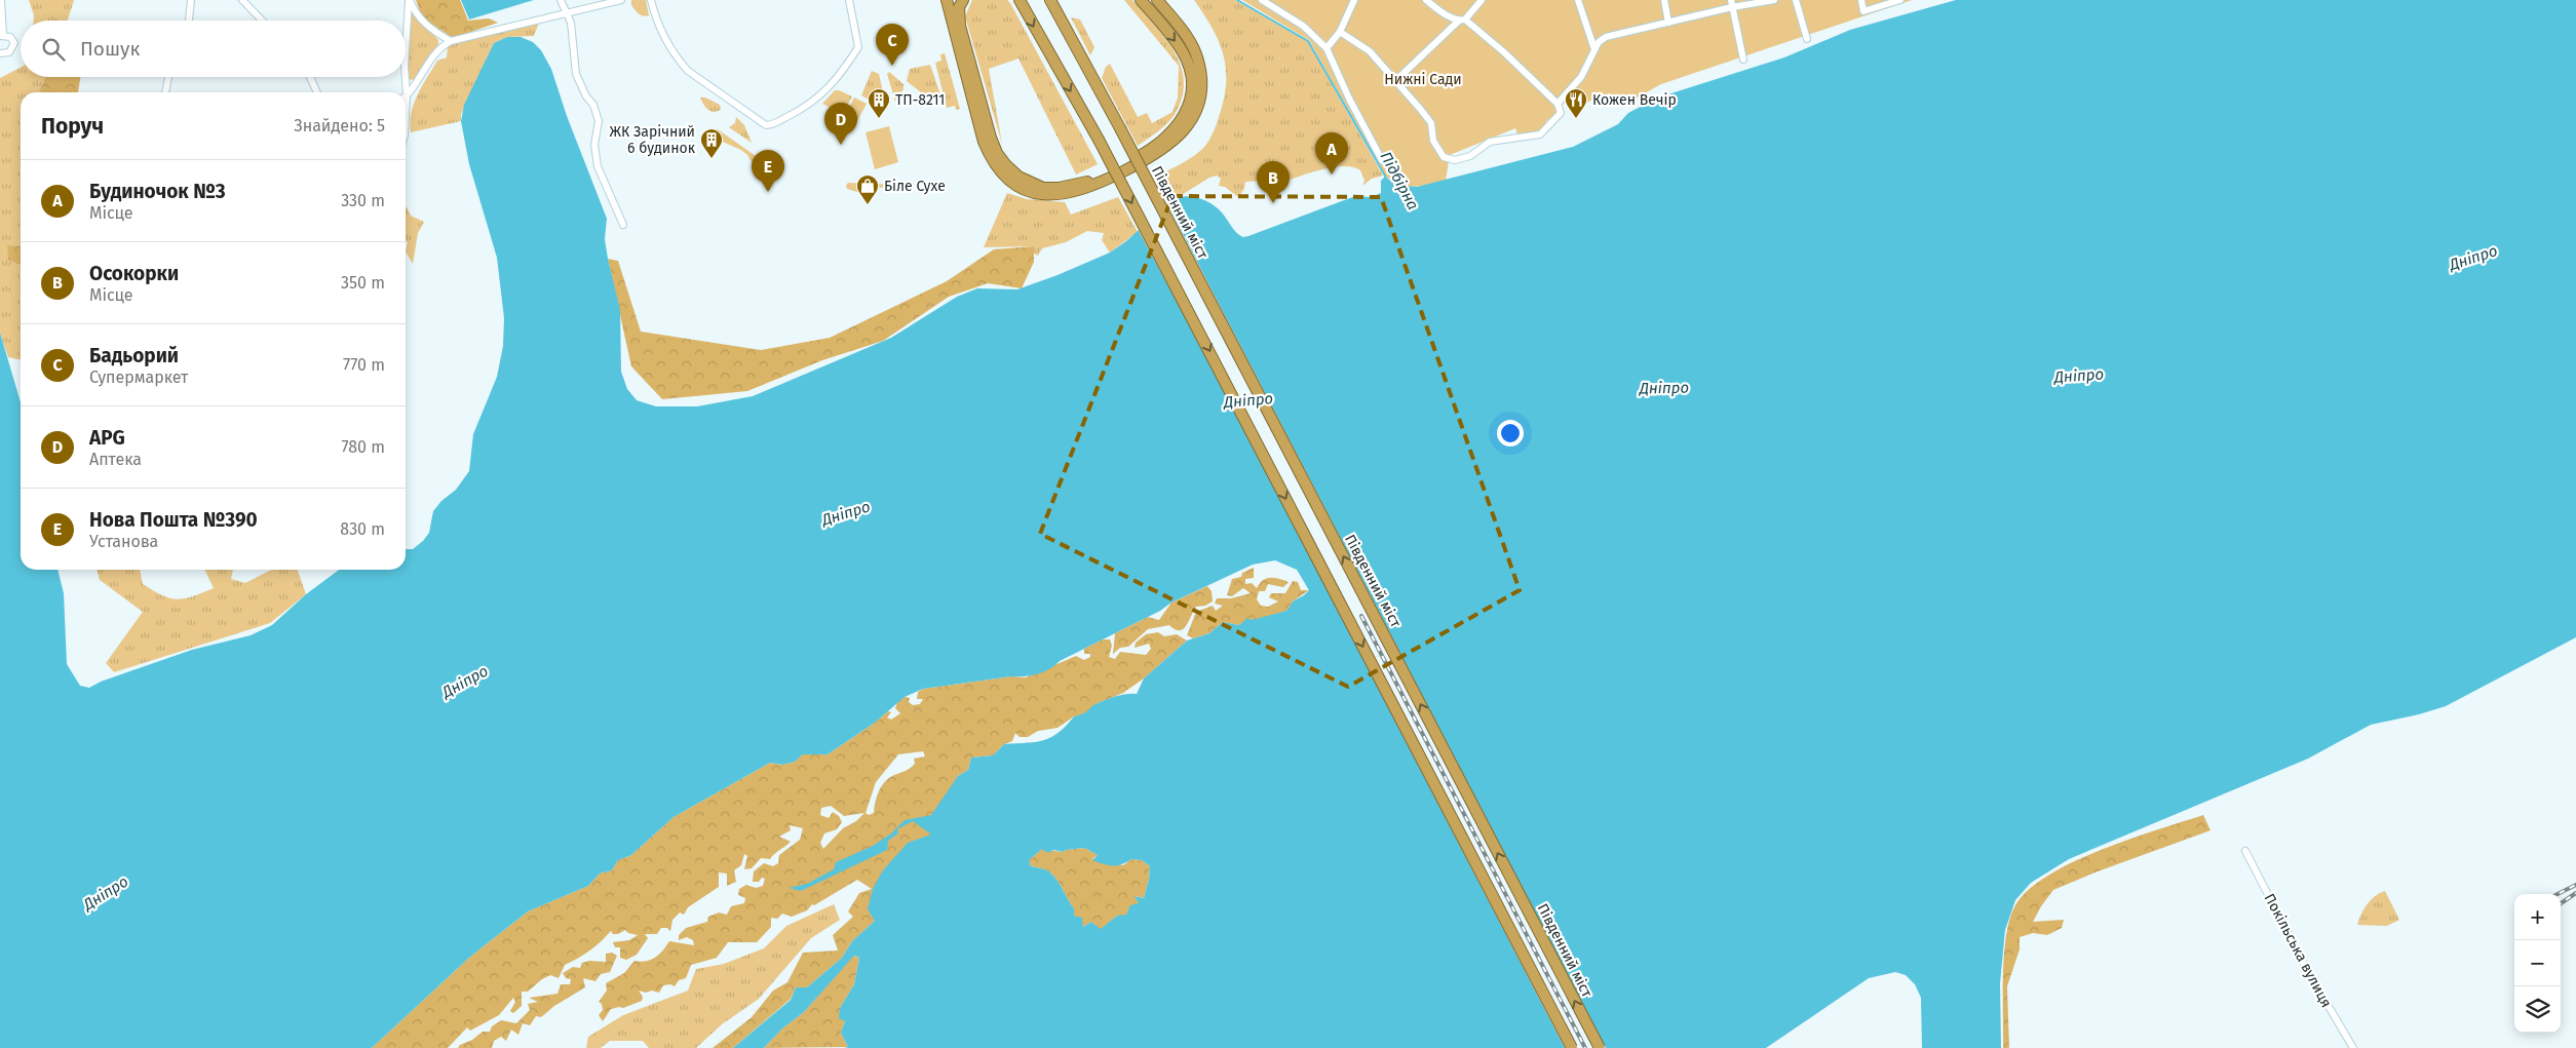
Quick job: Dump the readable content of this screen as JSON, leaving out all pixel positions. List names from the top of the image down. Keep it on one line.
{"streets":{"highway":["Південний міст"],"street":["Покільська вулиця"]},"water":["Підбірна","Дніпро"],"parks":["Нижні Сади"],"places":{"building":["ТП-8211","ЖК Зарічний 6 будинок"],"restaurant":["Кожен Вечір"],"shop":["Біле Сухе"]},"page":{"search":"Пошук","pins":["C","D","A","E","B"],"heading":["Поруч","Знайдено: 5"],"list":[{"mark":"A","name":"Будиночок №3","note":"Місце","value":"330 m"},{"mark":"B","name":"Осокорки","note":"Місце","value":"350 m"},{"mark":"C","name":"Бадьорий","note":"Супермаркет","value":"770 m"},{"mark":"D","name":"APG","note":"Аптека","value":"780 m"},{"mark":"E","name":"Нова Пошта №390","note":"Установа","value":"830 m"}],"map_buttons":["+","−"]}}
